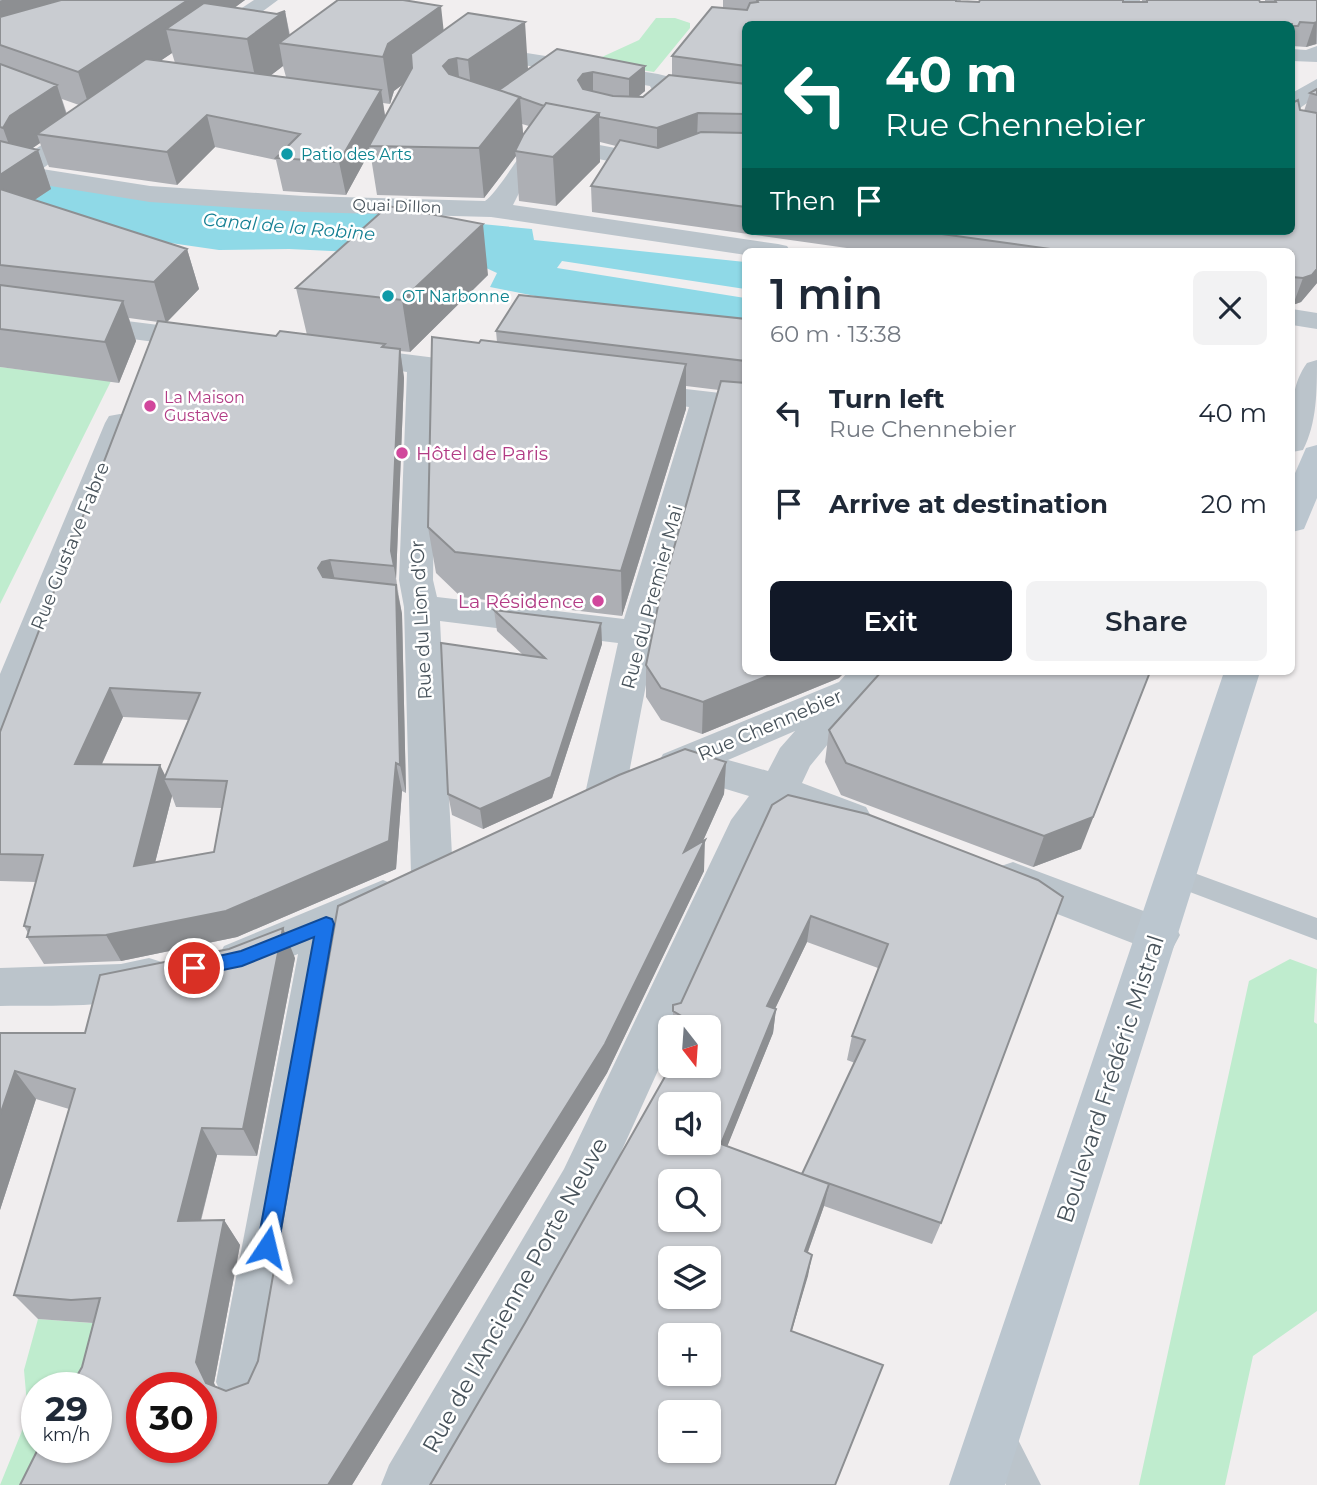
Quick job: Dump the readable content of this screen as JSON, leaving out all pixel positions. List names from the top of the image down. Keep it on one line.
{"streets":{"main road":["Boulevard Frédéric Mistral"],"street":["Quai Dillon","Rue Gustave Fabre","Rue du Premier Mai","Rue du Lion d'Or","Rue Chennebier","Rue de l'Ancienne Porte Neuve"]},"crossings":[["Rue du Premier Mai","Rue Chennebier"],["Rue Chennebier","Rue de l'Ancienne Porte Neuve"]],"water":["Canal de la Robine"],"places":["Patio des Arts","OT Narbonne","La Maison Gustave","Hôtel de Paris","La Résidence"],"north":"bottom","page":{"turn":["40 m","Rue Chennebier"],"then":"Then","heading":["1 min","60 m · 13:38"],"list":[{"name":"Turn left","note":"Rue Chennebier","value":"40 m"},{"name":"Arrive at destination","value":"20 m"}],"buttons":["Exit","Share"],"map_buttons":["+","−"],"speed":"29 km/h","limit":"30"}}
